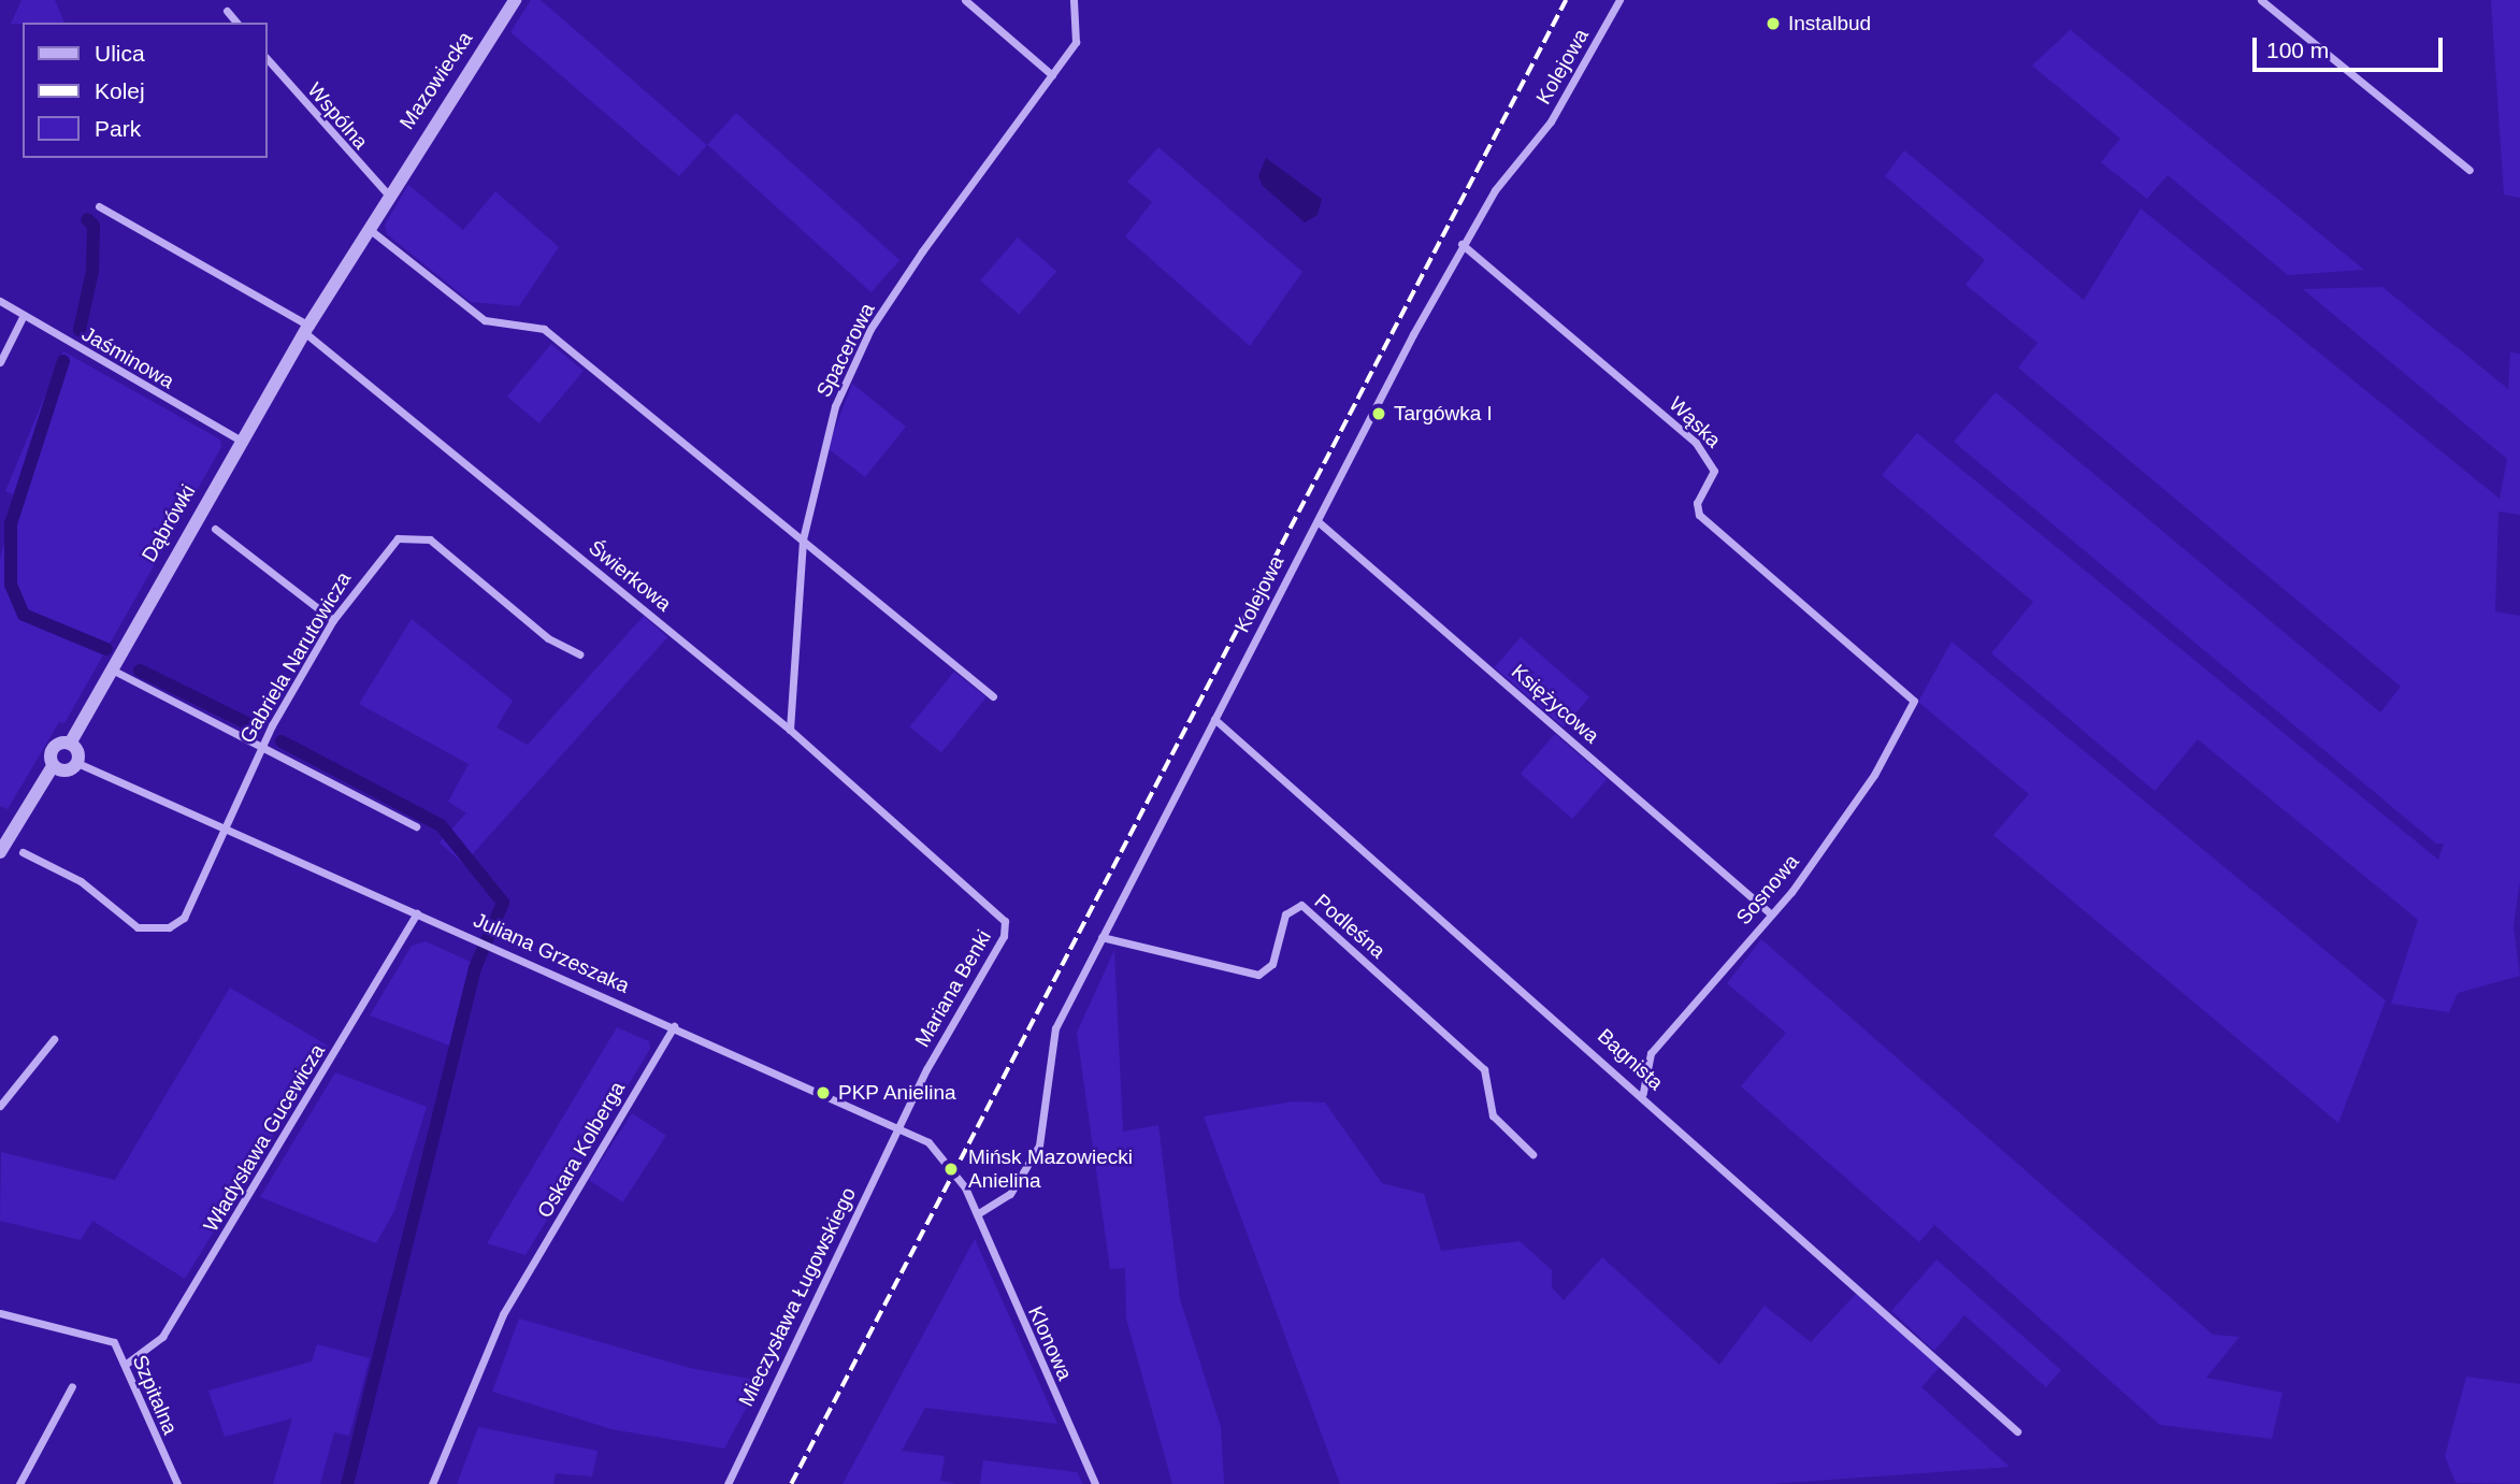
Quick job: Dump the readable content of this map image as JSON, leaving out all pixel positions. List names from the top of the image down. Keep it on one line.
{"streets":{"street":["Kolejowa","Mazowiecka","Wspólna","Spacerowa","Jaśminowa","Wąska","Dąbrówki","Świerkowa","Gabriela Narutowicza","Księżycowa","Sosnowa","Podleśna","Juliana Grzeszaka","Mariana Benki","Bagnista","Władysława Gucewicza","Oskara Kolberga","Mieczysława Ługowskiego","Klonowa","Szpitalna"]},"crossings":[["Kolejowa","Wąska"],["Kolejowa","Księżycowa"],["Kolejowa","Podleśna"],["Kolejowa","Juliana Grzeszaka"],["Kolejowa","Bagnista"],["Kolejowa","Klonowa"],["Mazowiecka","Wspólna"],["Mazowiecka","Dąbrówki"],["Wspólna","Dąbrówki"],["Spacerowa","Świerkowa"],["Jaśminowa","Dąbrówki"],["Wąska","Sosnowa"],["Dąbrówki","Świerkowa"],["Świerkowa","Mariana Benki"],["Gabriela Narutowicza","Juliana Grzeszaka"],["Księżycowa","Sosnowa"],["Sosnowa","Bagnista"],["Juliana Grzeszaka","Mariana Benki"],["Juliana Grzeszaka","Władysława Gucewicza"],["Juliana Grzeszaka","Oskara Kolberga"],["Juliana Grzeszaka","Mieczysława Ługowskiego"],["Juliana Grzeszaka","Klonowa"],["Mariana Benki","Mieczysława Ługowskiego"],["Władysława Gucewicza","Szpitalna"]],"places":["Instalbud","Targówka I","PKP Anielina","Mińsk Mazowiecki Anielina"],"legend":["Ulica","Kolej","Park"],"scale_bar":"100 m"}
